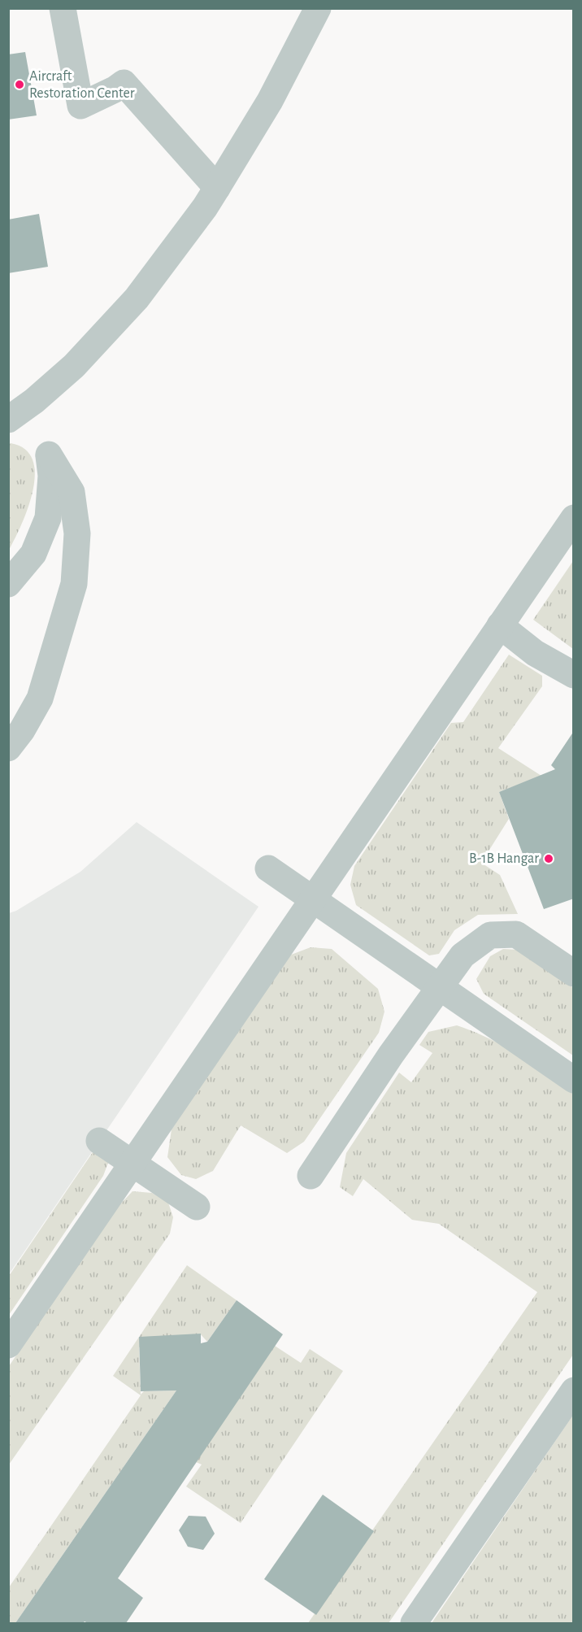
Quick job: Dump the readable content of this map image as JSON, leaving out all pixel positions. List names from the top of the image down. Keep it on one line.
{"places":["Aircraft Restoration Center","B-1B Hangar"]}
